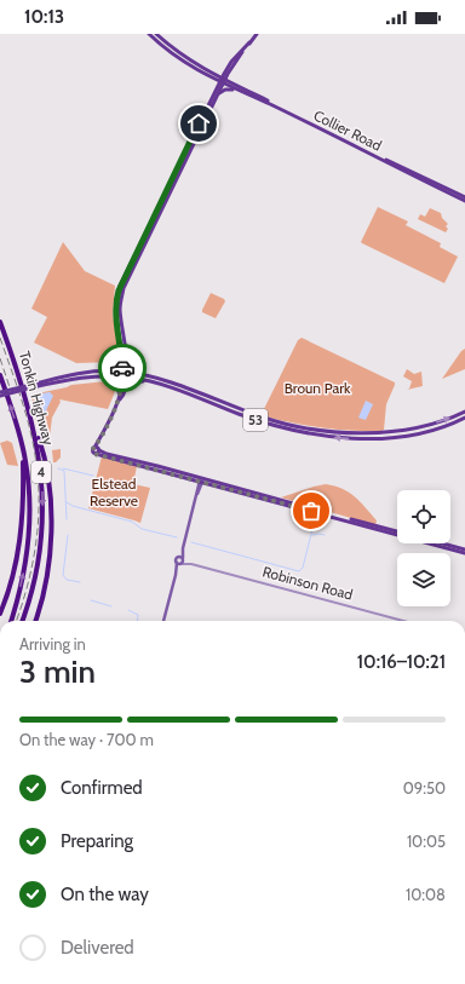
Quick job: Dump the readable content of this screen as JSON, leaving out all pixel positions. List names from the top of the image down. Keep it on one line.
{"streets":{"highway":["Tonkin Highway","4"],"main road":["Collier Road","53"],"street":["Robinson Road"]},"parks":["Broun Park","Elstead Reserve"],"page":{"status":"10:13","heading":["3 min","Arriving in","10:16–10:21"],"bar":"On the way · 700 m","list":[["Confirmed","09:50"],["Preparing","10:05"],["On the way","10:08"],"Delivered"]}}
